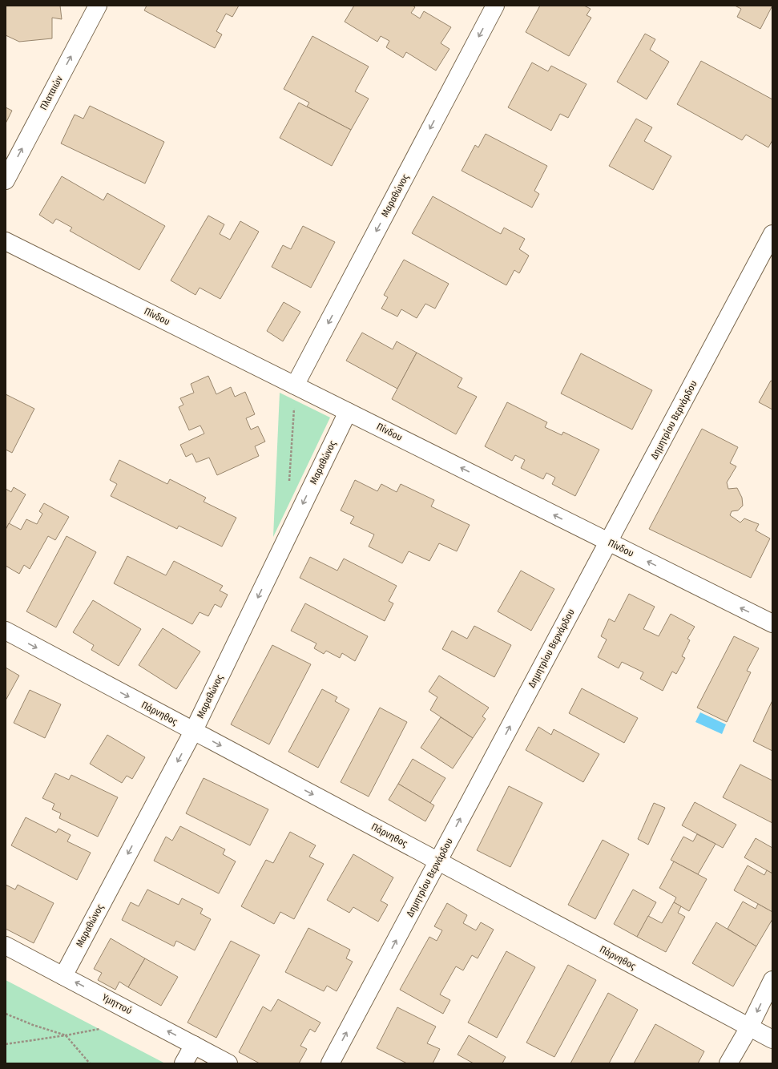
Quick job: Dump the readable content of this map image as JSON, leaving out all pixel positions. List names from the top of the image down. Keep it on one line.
{"streets":{"street":["Πλαταιών","Μαραθώνος","Πίνδου","Δημητρίου Βερνάρδου","Πάρνηθος","Υμηττού"]},"crossings":[["Μαραθώνος","Πίνδου"],["Μαραθώνος","Πάρνηθος"],["Μαραθώνος","Υμηττού"],["Πίνδου","Δημητρίου Βερνάρδου"],["Δημητρίου Βερνάρδου","Πάρνηθος"]],"one_way":["Πλαταιών","Μαραθώνος","Πίνδου","Δημητρίου Βερνάρδου","Πάρνηθος","Υμηττού"]}
